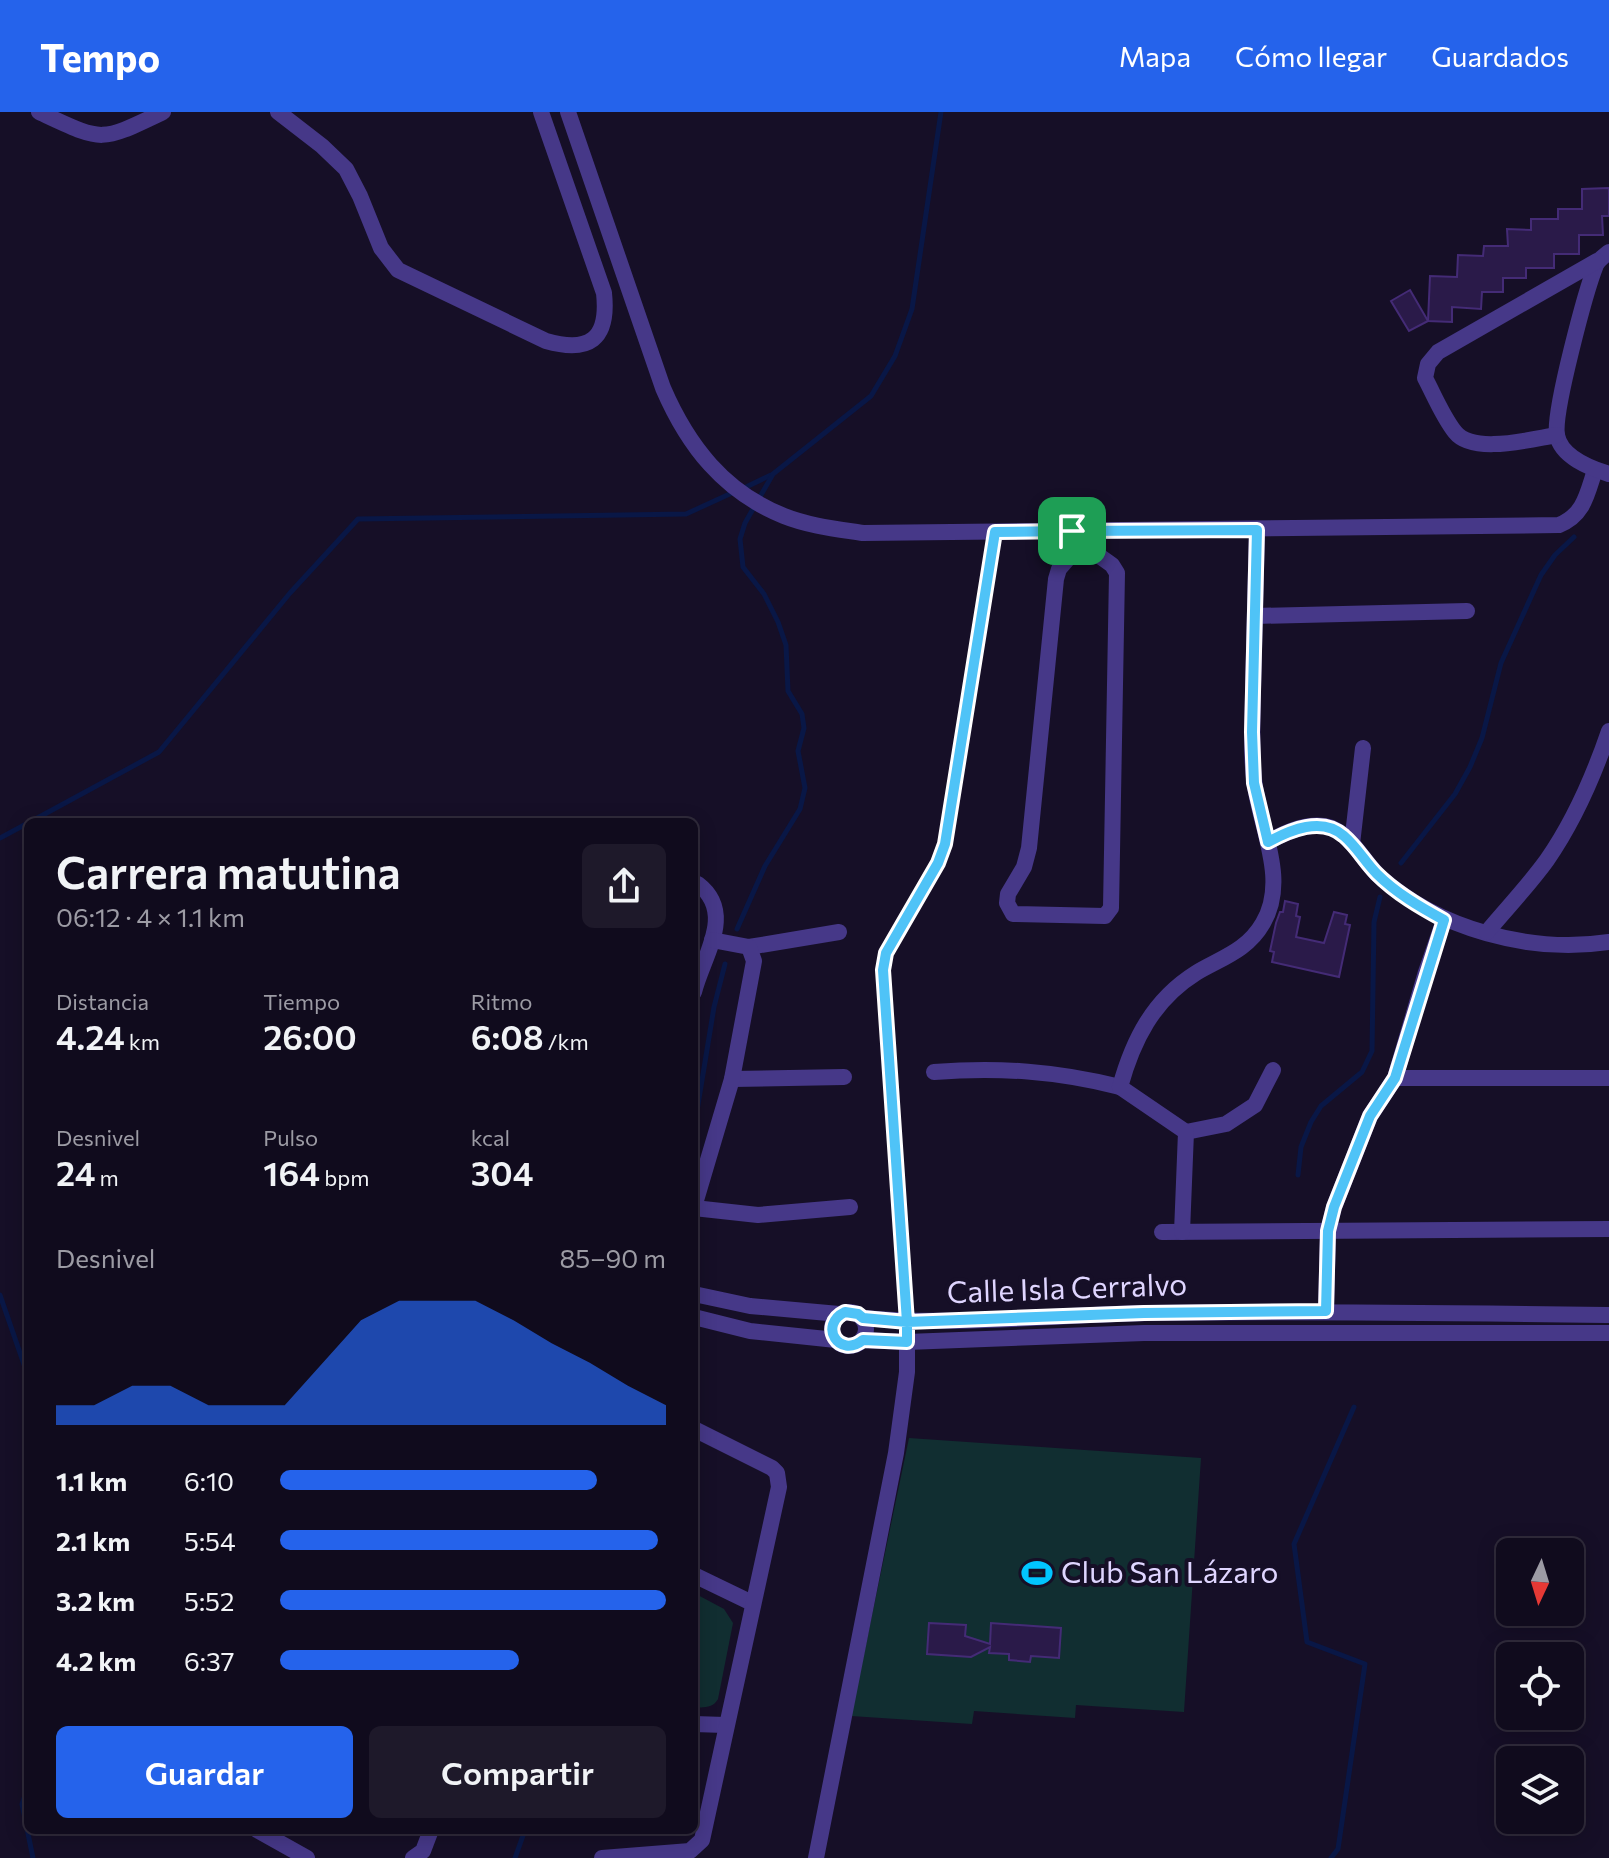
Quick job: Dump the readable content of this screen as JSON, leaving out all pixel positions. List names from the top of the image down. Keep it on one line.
{"streets":{"street":["Calle Isla Cerralvo"]},"places":{"sports":["Club San Lázaro"]},"north":"bottom","page":{"header":"Tempo","nav":["Mapa","Cómo llegar","Guardados"],"heading":["Carrera matutina","06:12 · 4 × 1.1 km"],"stats":[["Distancia","4.24 km"],["Tiempo","26:00"],["Ritmo","6:08 /km"],["Desnivel","24 m"],["Pulso","164 bpm"],["kcal","304"]],"chart":["Desnivel","85–90 m"],"list":[{"name":"1.1 km","note":"6:10"},{"name":"2.1 km","note":"5:54"},{"name":"3.2 km","note":"5:52"},{"name":"4.2 km","note":"6:37"}],"buttons":["Guardar","Compartir"]}}
